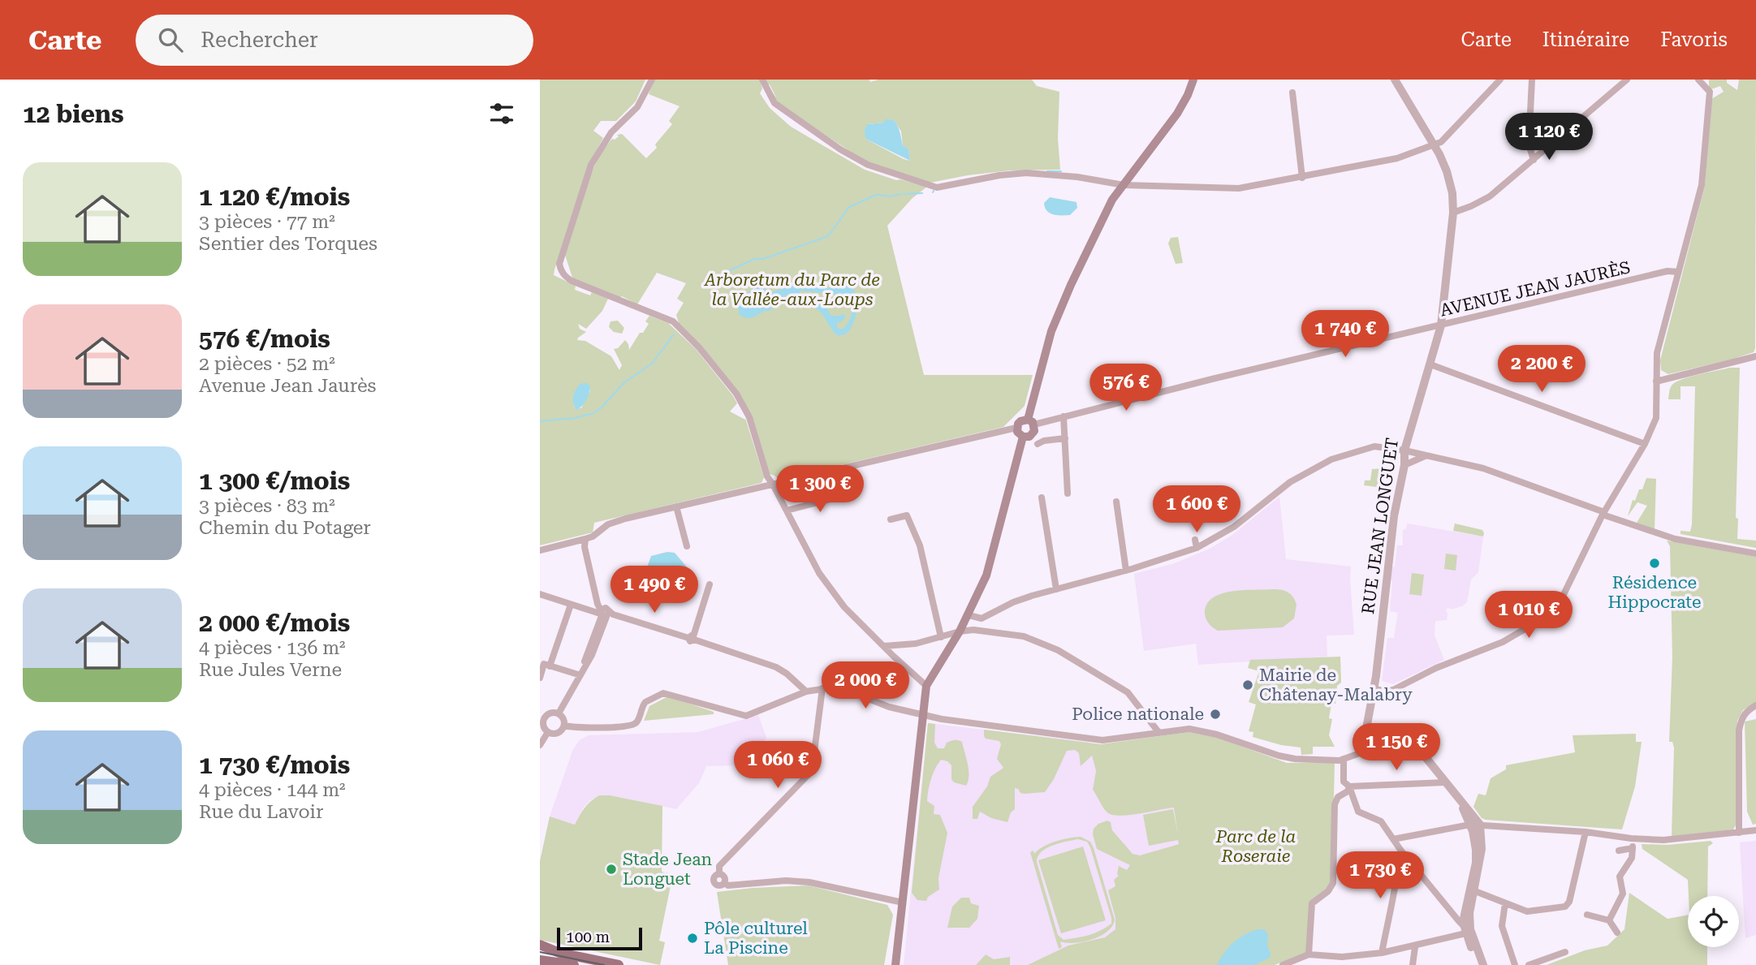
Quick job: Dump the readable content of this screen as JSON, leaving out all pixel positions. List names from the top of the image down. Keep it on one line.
{"streets":{"street":["AVENUE JEAN JAURÈS","RUE JEAN LONGUET"]},"crossings":[["AVENUE JEAN JAURÈS","RUE JEAN LONGUET"]],"parks":["Arboretum du Parc de la Vallée-aux-Loups","Parc de la Roseraie"],"places":["Résidence Hippocrate","Mairie de Châtenay-Malabry","Police nationale","Stade Jean Longuet","Pôle culturel La Piscine"],"scale_bar":"100 m","page":{"header":"Carte","search":"Rechercher","nav":["Carte","Itinéraire","Favoris"],"heading":"12 biens","price":["1 120 €","1 740 €","2 200 €","576 €","1 300 €","1 600 €","1 490 €","1 010 €","2 000 €","1 150 €","1 060 €","1 730 €"],"list":[{"name":"1 120 €/mois","note":"3 pièces · 77 m² · Sentier des Torques"},{"name":"576 €/mois","note":"2 pièces · 52 m² · Avenue Jean Jaurès"},{"name":"1 300 €/mois","note":"3 pièces · 83 m² · Chemin du Potager"},{"name":"2 000 €/mois","note":"4 pièces · 136 m² · Rue Jules Verne"},{"name":"1 730 €/mois","note":"4 pièces · 144 m² · Rue du Lavoir"}],"scale":"100 m"}}
